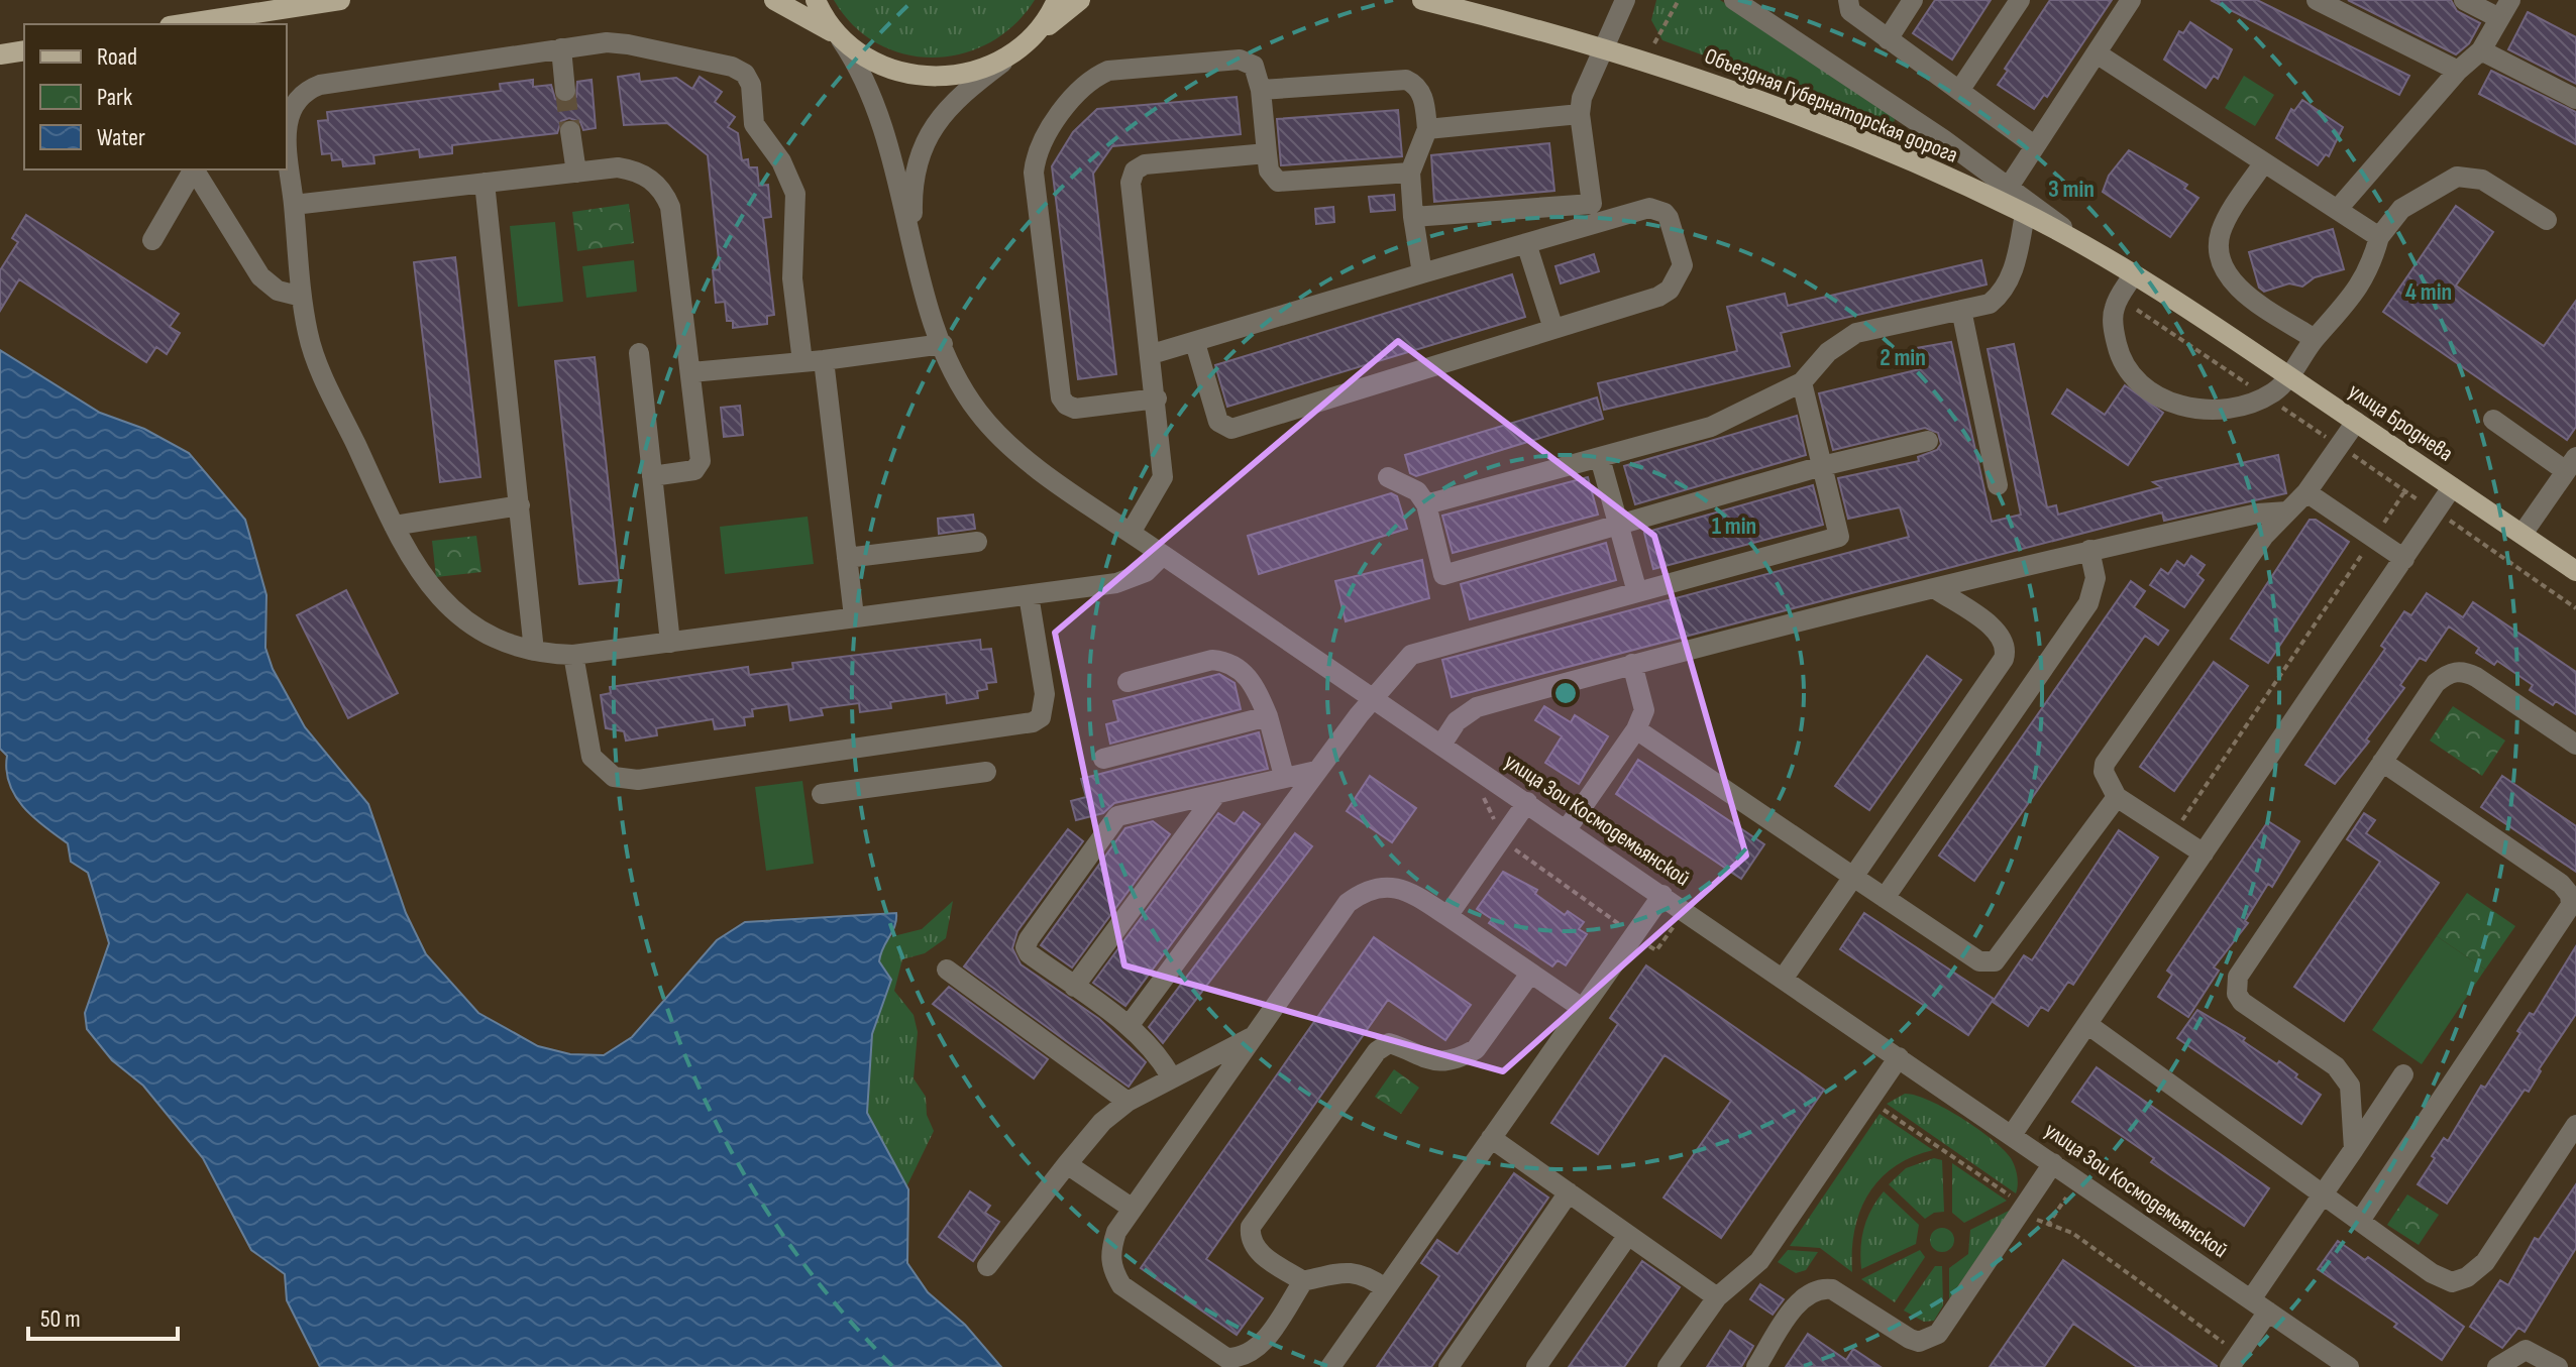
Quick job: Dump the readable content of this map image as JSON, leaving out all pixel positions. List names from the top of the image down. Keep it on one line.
{"streets":{"main road":["Объездная Губернаторская дорога","улица Броднева"],"street":["улица Зои Космодемьянской"]},"crossings":[["Объездная Губернаторская дорога","улица Броднева"]],"legend":["Road","Park","Water"],"scale_bar":"50 m","rings":["3 min","4 min","2 min","1 min"]}
